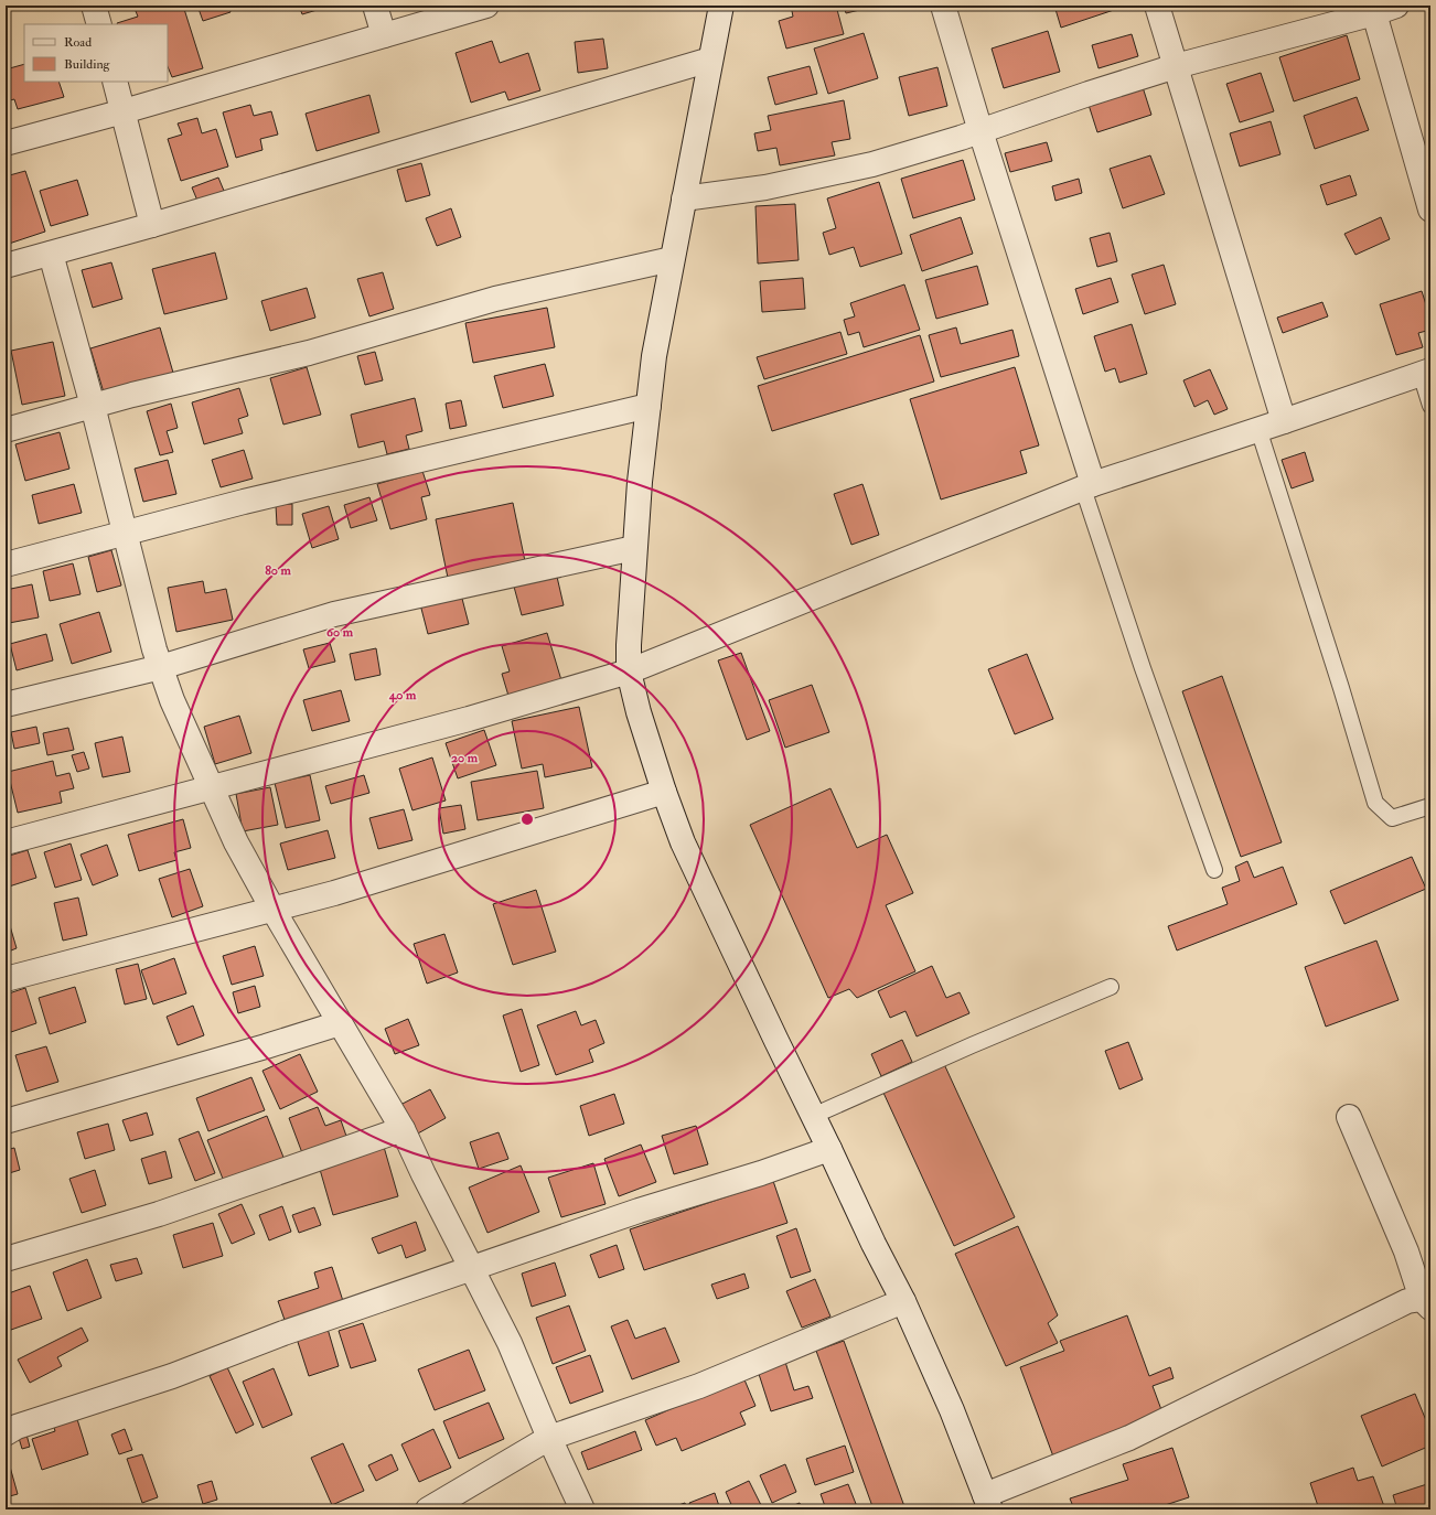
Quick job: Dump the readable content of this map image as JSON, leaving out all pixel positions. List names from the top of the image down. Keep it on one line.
{"legend":["Road","Building"],"rings":["80 m","60 m","40 m","20 m"]}
